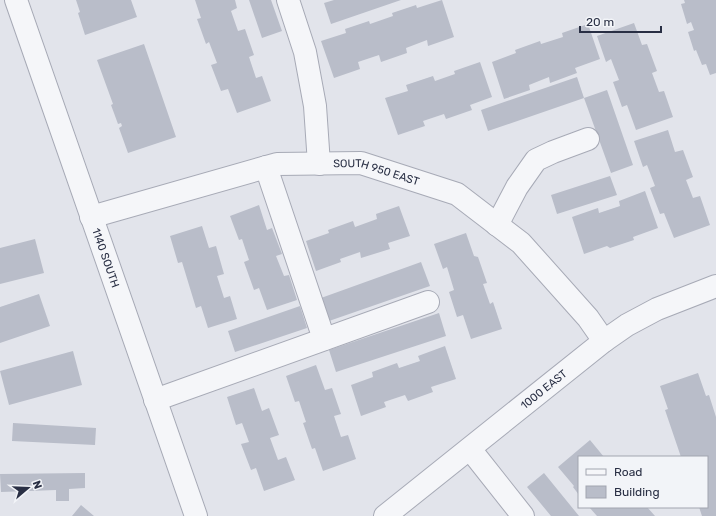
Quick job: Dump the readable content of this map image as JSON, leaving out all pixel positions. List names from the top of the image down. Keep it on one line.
{"streets":{"street":["SOUTH 950 EAST","1140 SOUTH","1000 EAST"]},"crossings":[["SOUTH 950 EAST","1140 SOUTH"],["SOUTH 950 EAST","1000 EAST"]],"legend":["Road","Building"],"scale_bar":"20 m","north":"right"}
